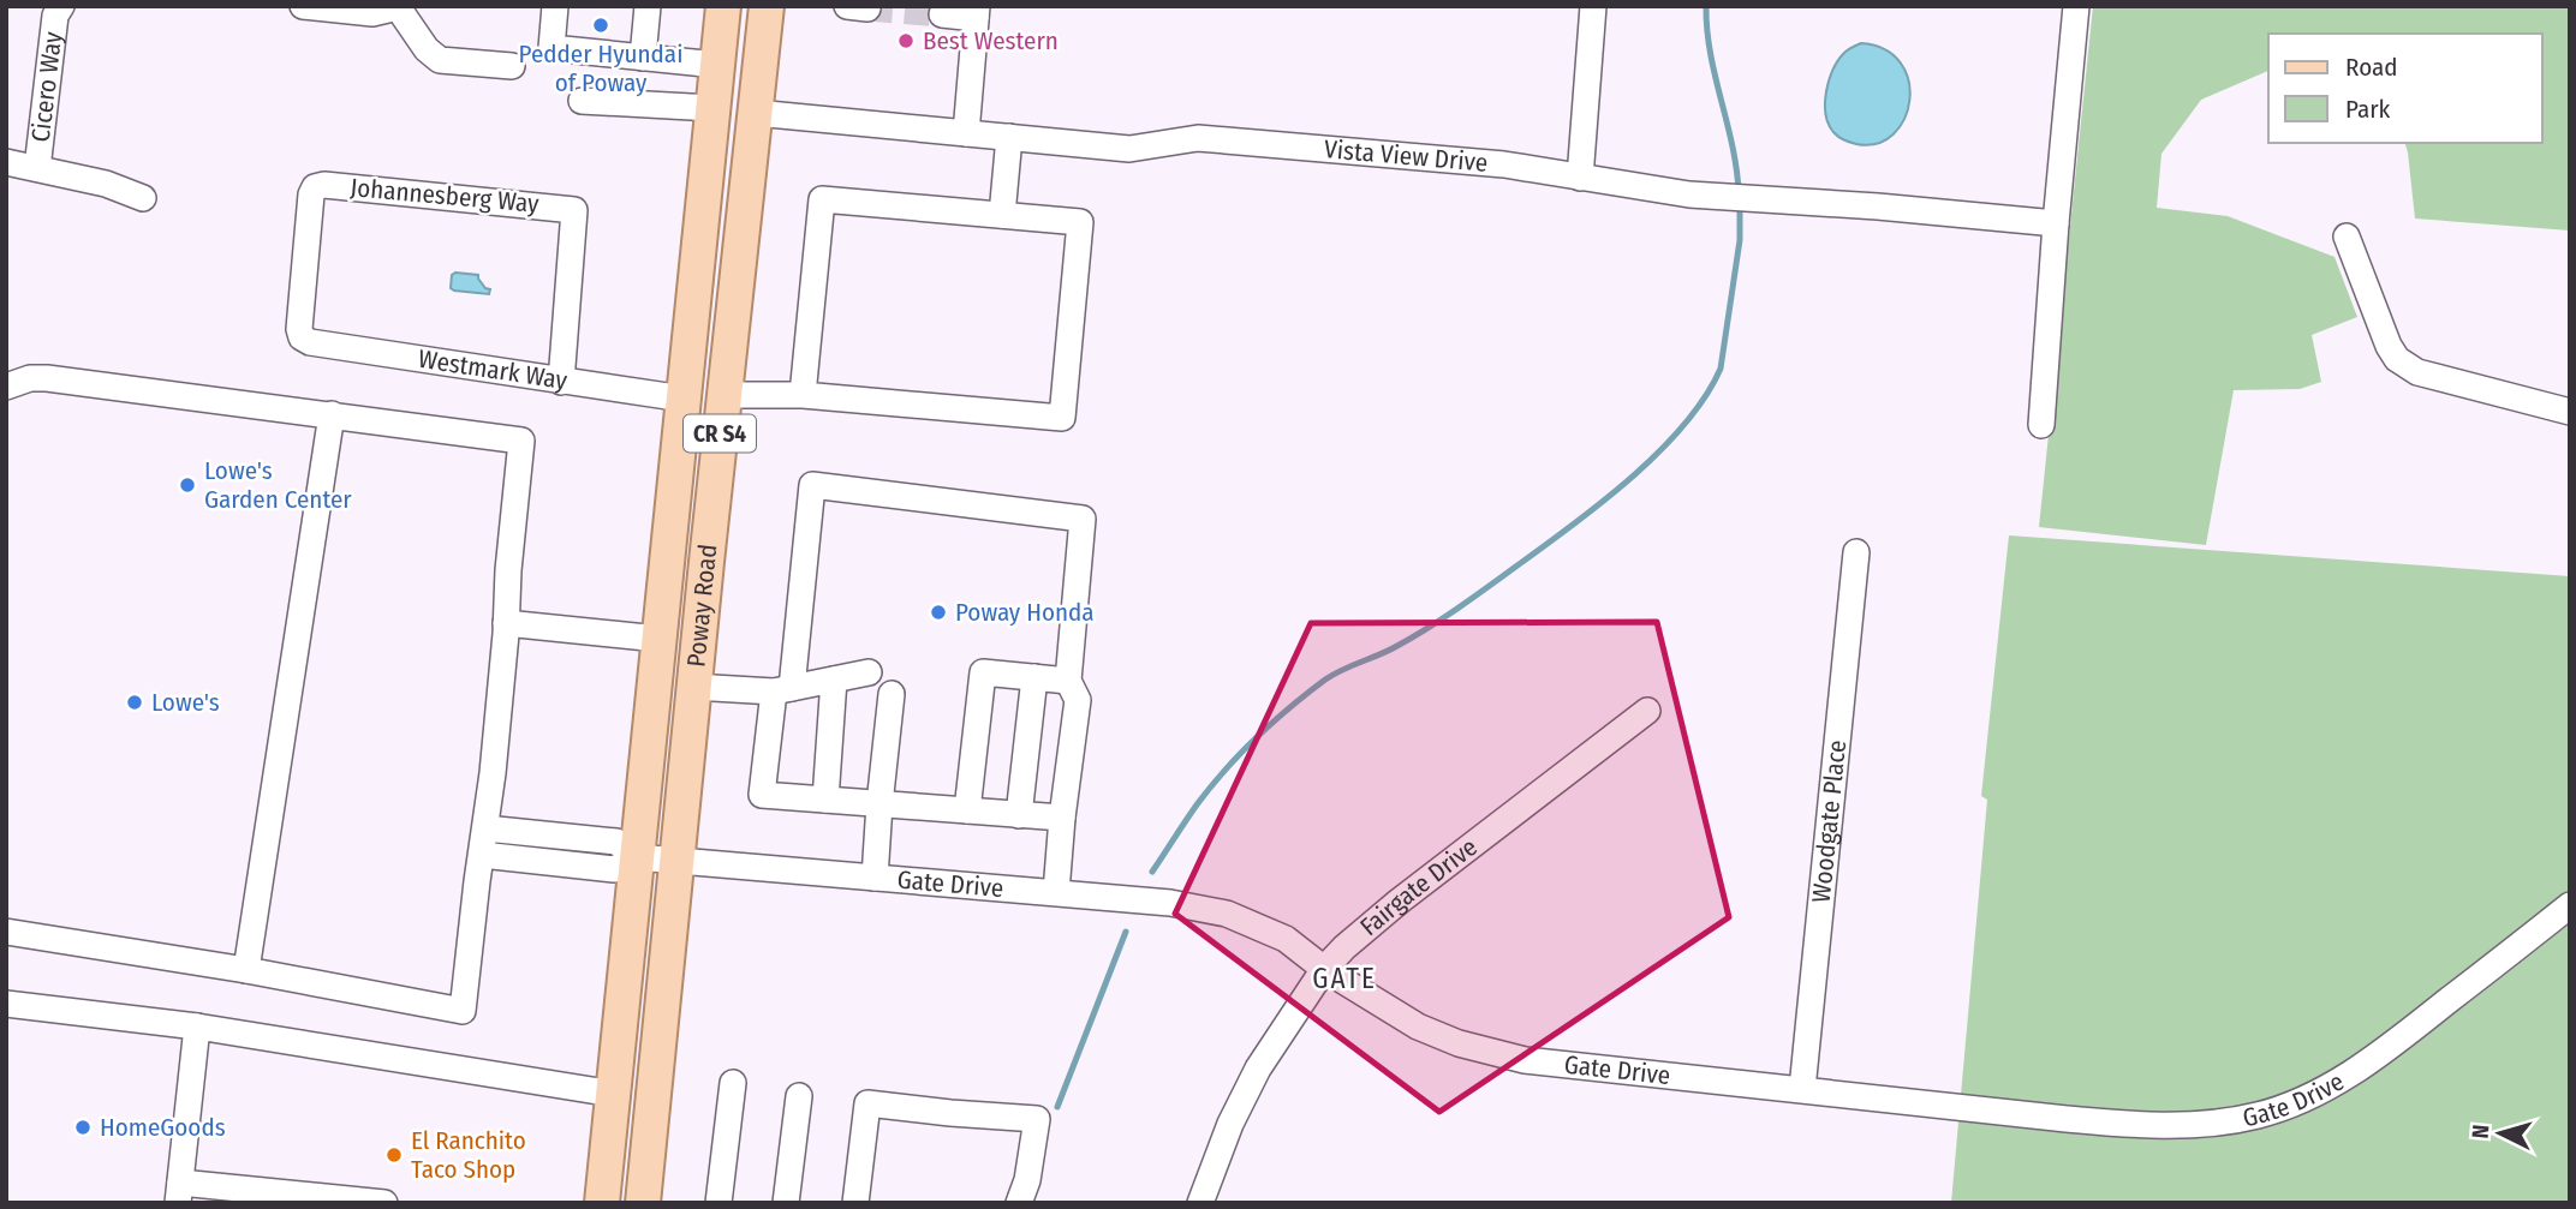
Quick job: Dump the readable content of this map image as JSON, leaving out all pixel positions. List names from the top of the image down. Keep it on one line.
{"streets":{"main road":["CR S4","Poway Road"],"street":["Cicero Way","Vista View Drive","Johannesberg Way","Westmark Way","Woodgate Place","Gate Drive","Fairgate Drive"]},"crossings":[["Vista View Drive","Poway Road"],["Johannesberg Way","Westmark Way"],["Westmark Way","Poway Road"],["Poway Road","Gate Drive"],["Woodgate Place","Gate Drive"],["Gate Drive","Fairgate Drive"]],"districts":["GATE"],"places":["Pedder Hyundai of Poway","Best Western","Lowe's Garden Center","Poway Honda","Lowe's","HomeGoods","El Ranchito Taco Shop"],"legend":["Road","Park"],"north":"left"}
